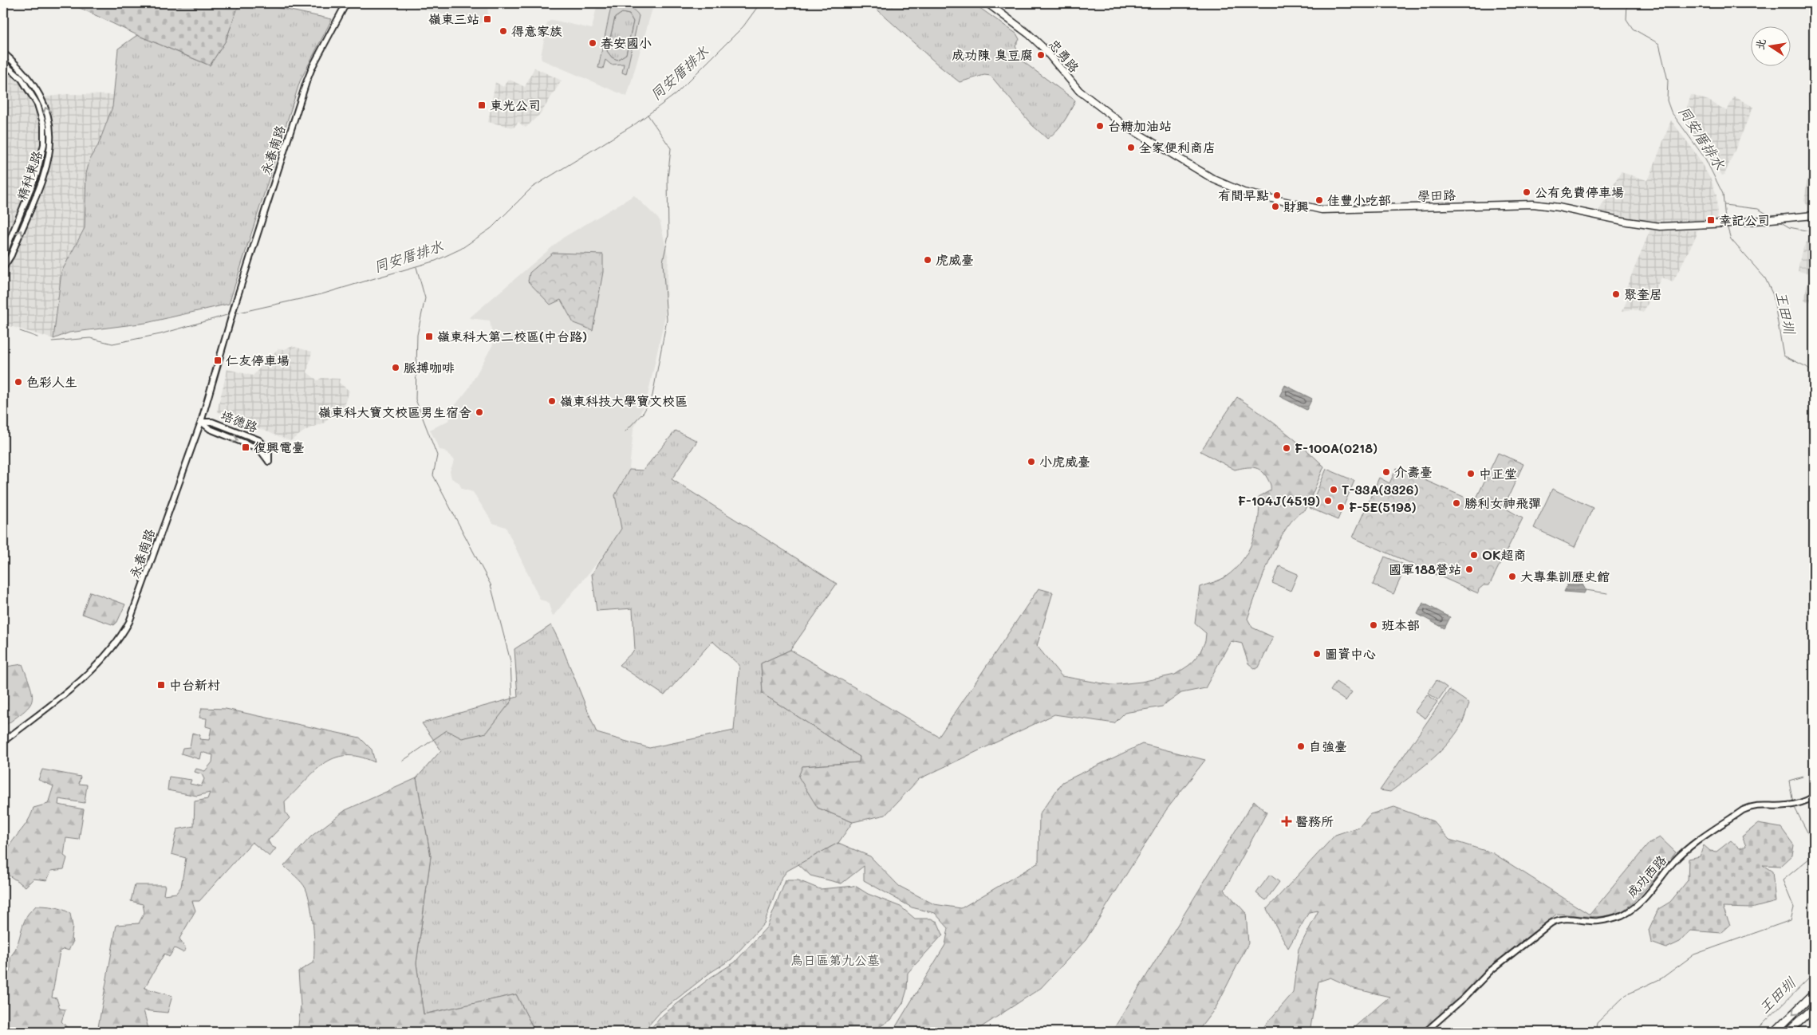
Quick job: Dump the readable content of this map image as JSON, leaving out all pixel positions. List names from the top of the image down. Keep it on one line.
{"streets":{"main road":["忠勇路","學田路"],"street":["永春南路","精科東路","培德路","成功西路"]},"crossings":[["忠勇路","學田路"],["永春南路","培德路"]],"water":["同安厝排水","王田圳"],"parks":["烏日區第九公墓"],"places":{"transit":["嶺東三站","東光公司","幸記公司","嶺東科大第二校區(中台路)","仁友停車場","復興電臺","中台新村"],"other":["得意家族","春安國小","成功陳 臭豆腐","台糖加油站","全家便利商店","公有免費停車場","有間早點","佳豐小吃部","財興","虎威臺","聚奎居","脈搏咖啡","色彩人生","嶺東科技大學寶文校區","嶺東科大寶文校區男生宿舍","F-100A(0218)","小虎威臺","介壽臺","中正堂","T-33A(3326)","F-104J(4519)","勝利女神飛彈","F-5E(5198)","OK超商","國軍188營站","大專集訓歷史館","班本部","圖資中心","自強臺"],"health":["醫務所"]},"north":"left"}
